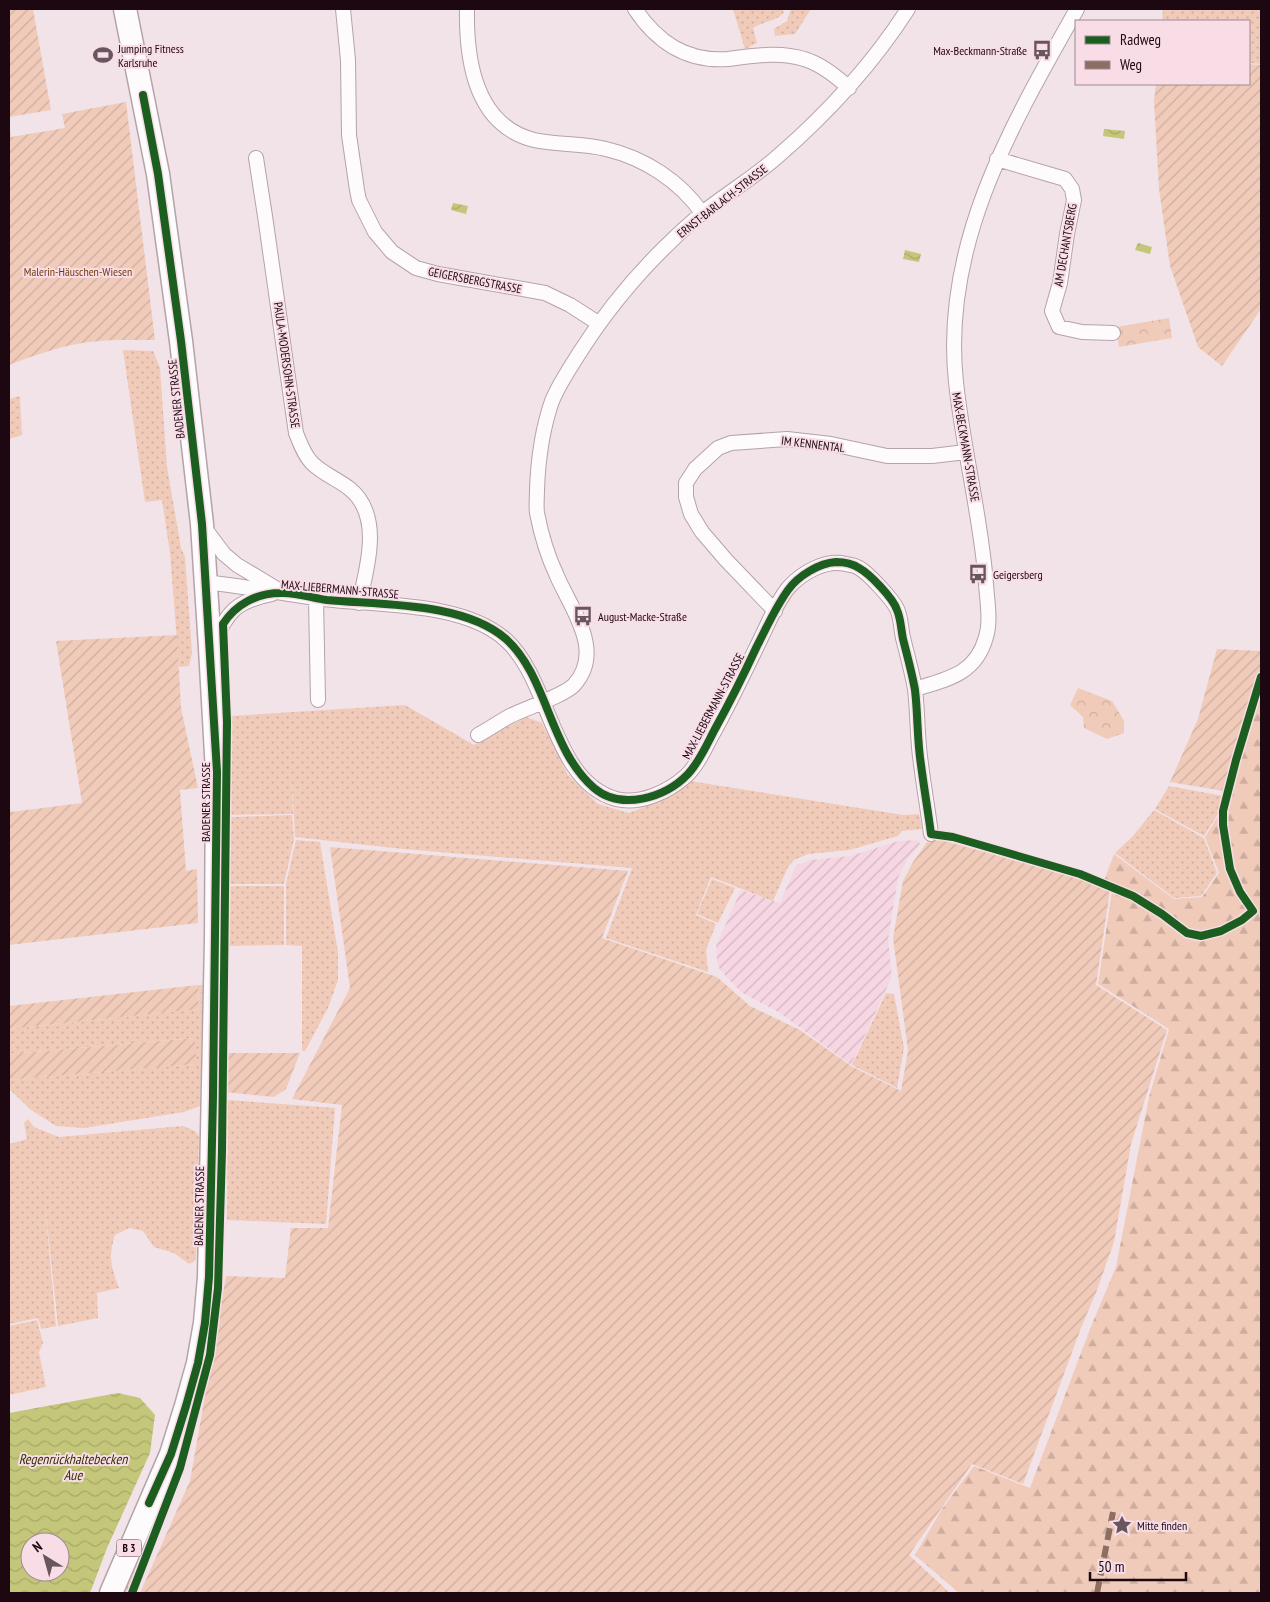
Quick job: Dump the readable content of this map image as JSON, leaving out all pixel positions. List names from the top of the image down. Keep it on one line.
{"streets":{"main road":["BADENER STRASSE","B 3"],"street":["ERNST-BARLACH-STRASSE","AM DECHANTSBERG","GEIGERSBERGSTRASSE","PAULA-MODERSOHN-STRASSE","IM KENNENTAL","MAX-BECKMANN-STRASSE","MAX-LIEBERMANN-STRASSE"]},"crossings":[["ERNST-BARLACH-STRASSE","GEIGERSBERGSTRASSE"],["ERNST-BARLACH-STRASSE","MAX-LIEBERMANN-STRASSE"],["AM DECHANTSBERG","MAX-BECKMANN-STRASSE"],["PAULA-MODERSOHN-STRASSE","MAX-LIEBERMANN-STRASSE"],["BADENER STRASSE","MAX-LIEBERMANN-STRASSE"],["IM KENNENTAL","MAX-BECKMANN-STRASSE"],["IM KENNENTAL","MAX-LIEBERMANN-STRASSE"],["MAX-BECKMANN-STRASSE","MAX-LIEBERMANN-STRASSE"]],"water":["Regenrückhaltebecken Aue"],"parks":["Malerin-Häuschen-Wiesen"],"places":{"bus stop":["Max-Beckmann-Straße","Geigersberg","August-Macke-Straße"],"sports":["Jumping Fitness Karlsruhe"],"place":["Mitte finden"]},"legend":["Radweg","Weg"],"scale_bar":"50 m","north":"top left"}
